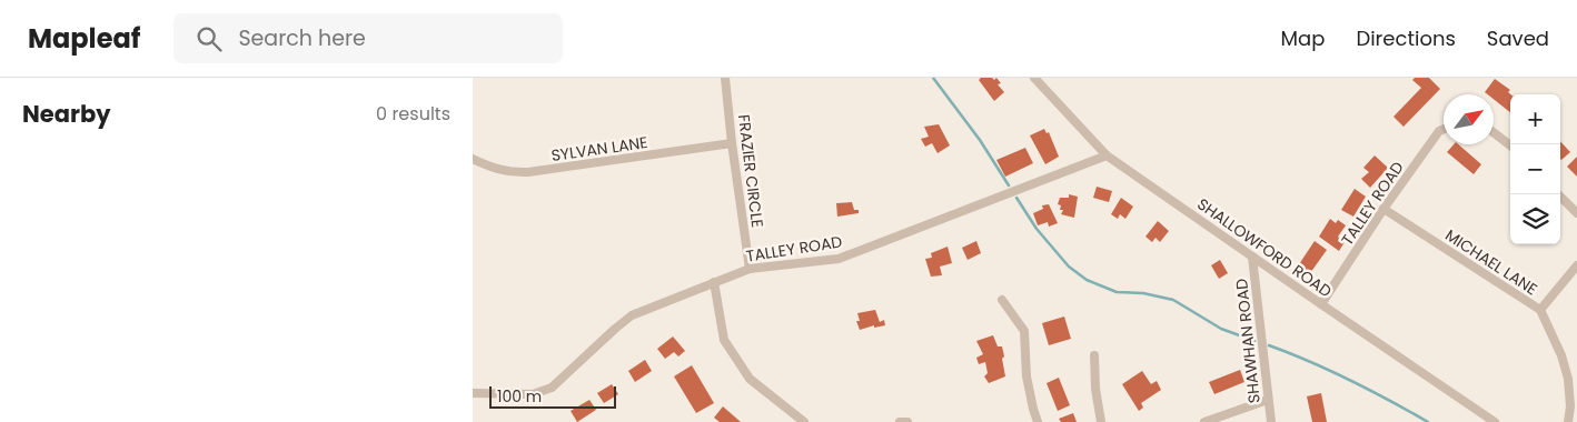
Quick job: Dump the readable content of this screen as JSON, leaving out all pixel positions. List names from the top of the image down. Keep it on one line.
{"streets":{"street":["SYLVAN LANE","FRAZIER CIRCLE","TALLEY ROAD","SHALLOWFORD ROAD","MICHAEL LANE","SHAWHAN ROAD"]},"crossings":[["SYLVAN LANE","FRAZIER CIRCLE"],["FRAZIER CIRCLE","TALLEY ROAD"],["TALLEY ROAD","SHALLOWFORD ROAD"],["TALLEY ROAD","MICHAEL LANE"],["SHALLOWFORD ROAD","SHAWHAN ROAD"]],"scale_bar":"100 m","north":"top right","page":{"header":"Mapleaf","search":"Search here","nav":["Map","Directions","Saved"],"heading":["Nearby","0 results"],"map_buttons":["+","−"],"scale":"100 m"}}
